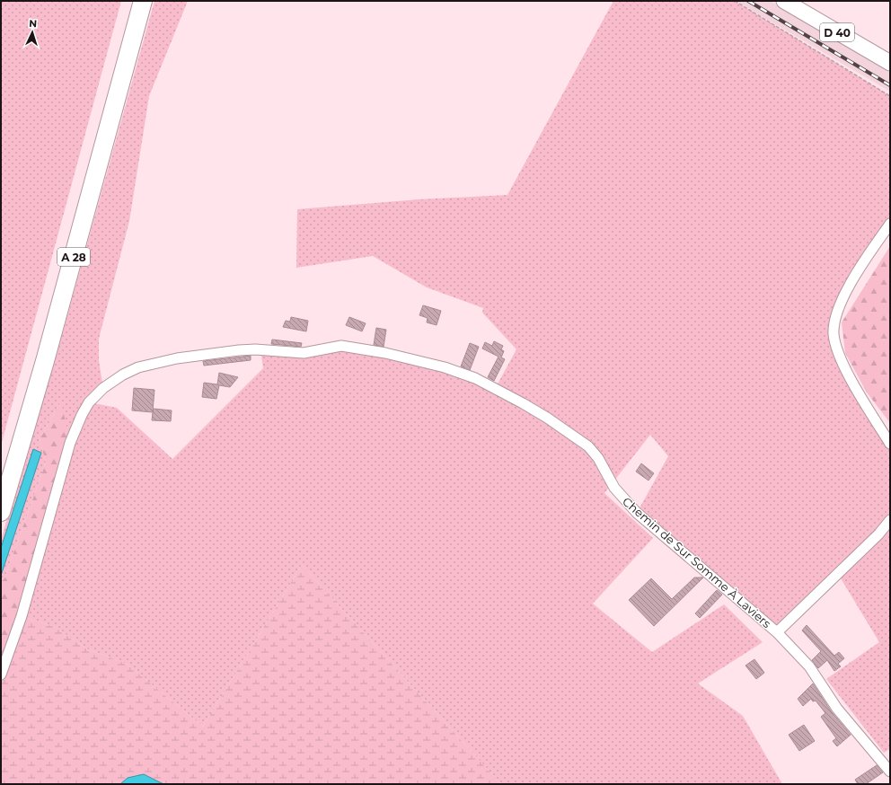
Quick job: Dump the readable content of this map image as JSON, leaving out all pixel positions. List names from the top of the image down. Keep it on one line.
{"streets":{"highway":["A 28"],"main road":["D 40"],"street":["Chemin de Sur Somme À Laviers"]},"north":"top"}
